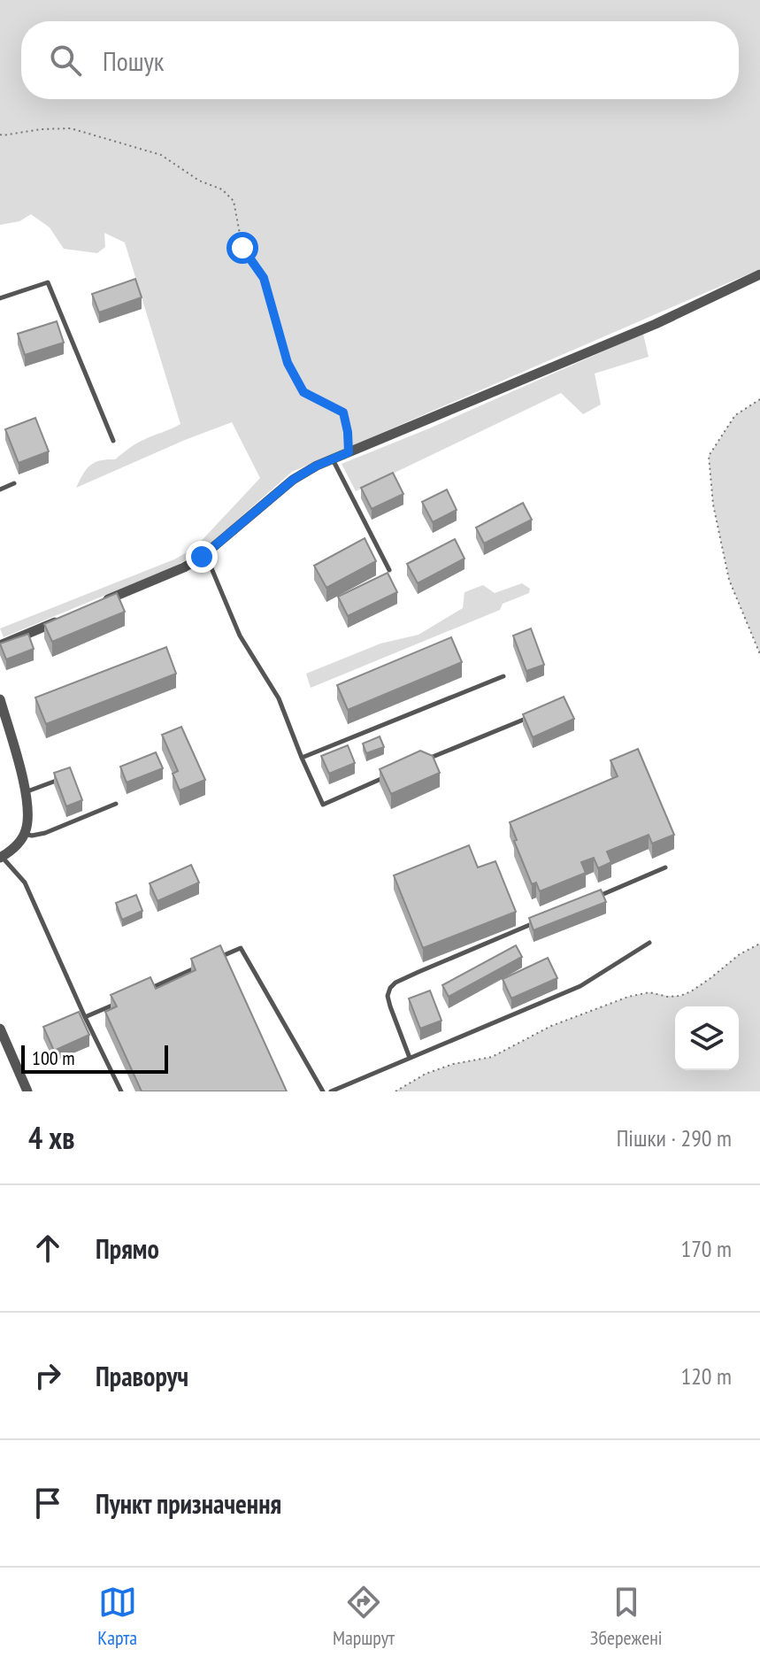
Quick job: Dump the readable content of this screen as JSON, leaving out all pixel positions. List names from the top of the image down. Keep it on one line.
{"scale_bar":"100 m","page":{"search":"Пошук","scale":"100 m","heading":["4 хв","Пішки · 290 m"],"list":[["Прямо","170 m"],["Праворуч","120 m"],"Пункт призначення"],"nav":["Карта","Маршрут","Збережені"]}}
